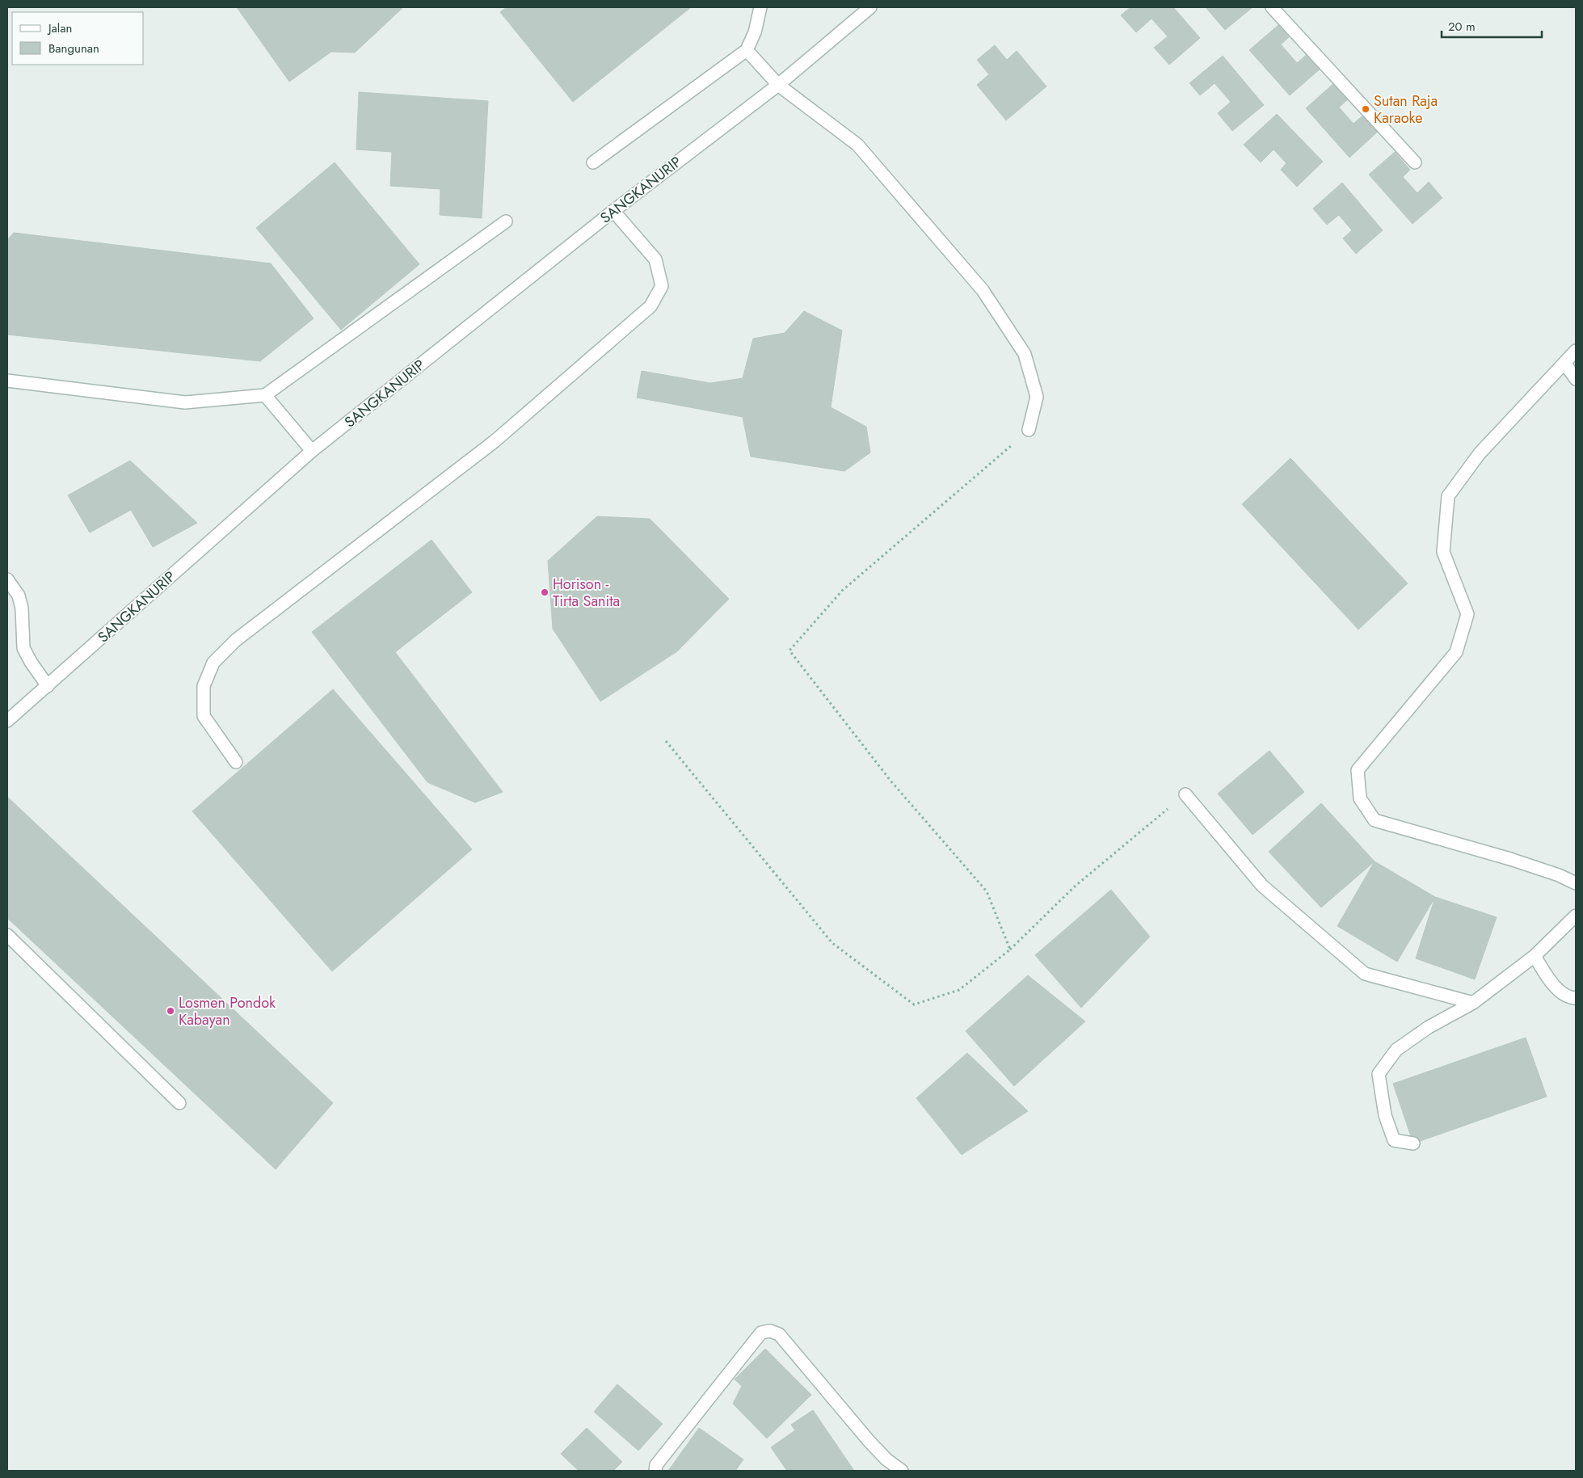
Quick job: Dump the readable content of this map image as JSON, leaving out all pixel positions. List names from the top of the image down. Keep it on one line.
{"streets":{"street":["SANGKANURIP"]},"places":["Sutan Raja Karaoke","Horison - Tirta Sanita","Losmen Pondok Kabayan"],"legend":["Jalan","Bangunan"],"scale_bar":"20 m"}
